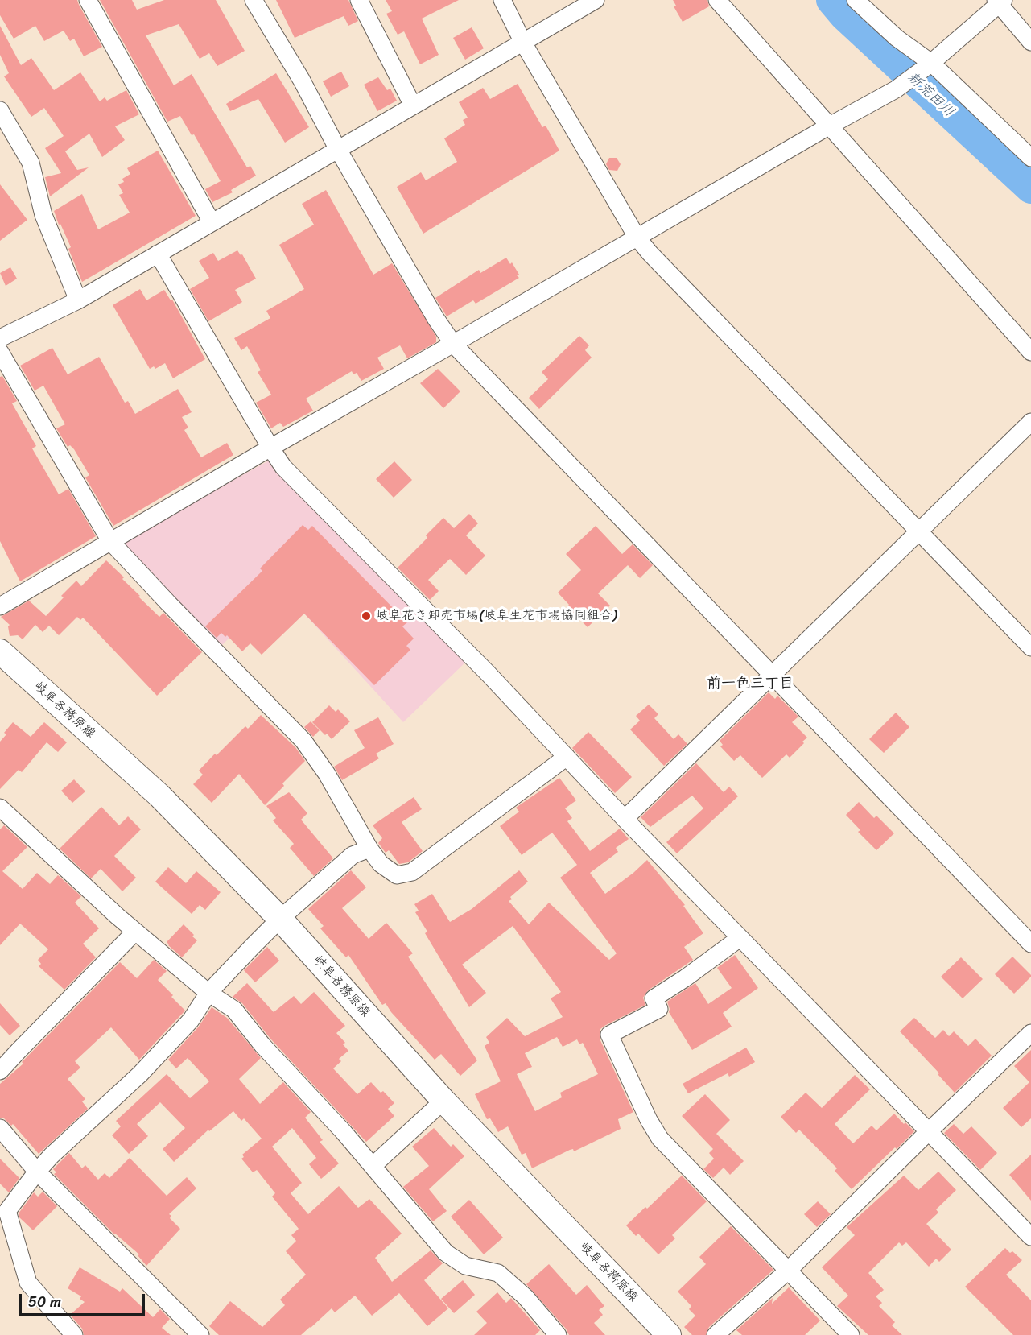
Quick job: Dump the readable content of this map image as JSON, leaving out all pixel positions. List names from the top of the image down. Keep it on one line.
{"streets":{"main road":["岐阜各務原線"]},"districts":["前一色三丁目"],"water":["新荒田川"],"places":["岐阜花き卸売市場(岐阜生花市場協同組合)"],"scale_bar":"50 m"}
